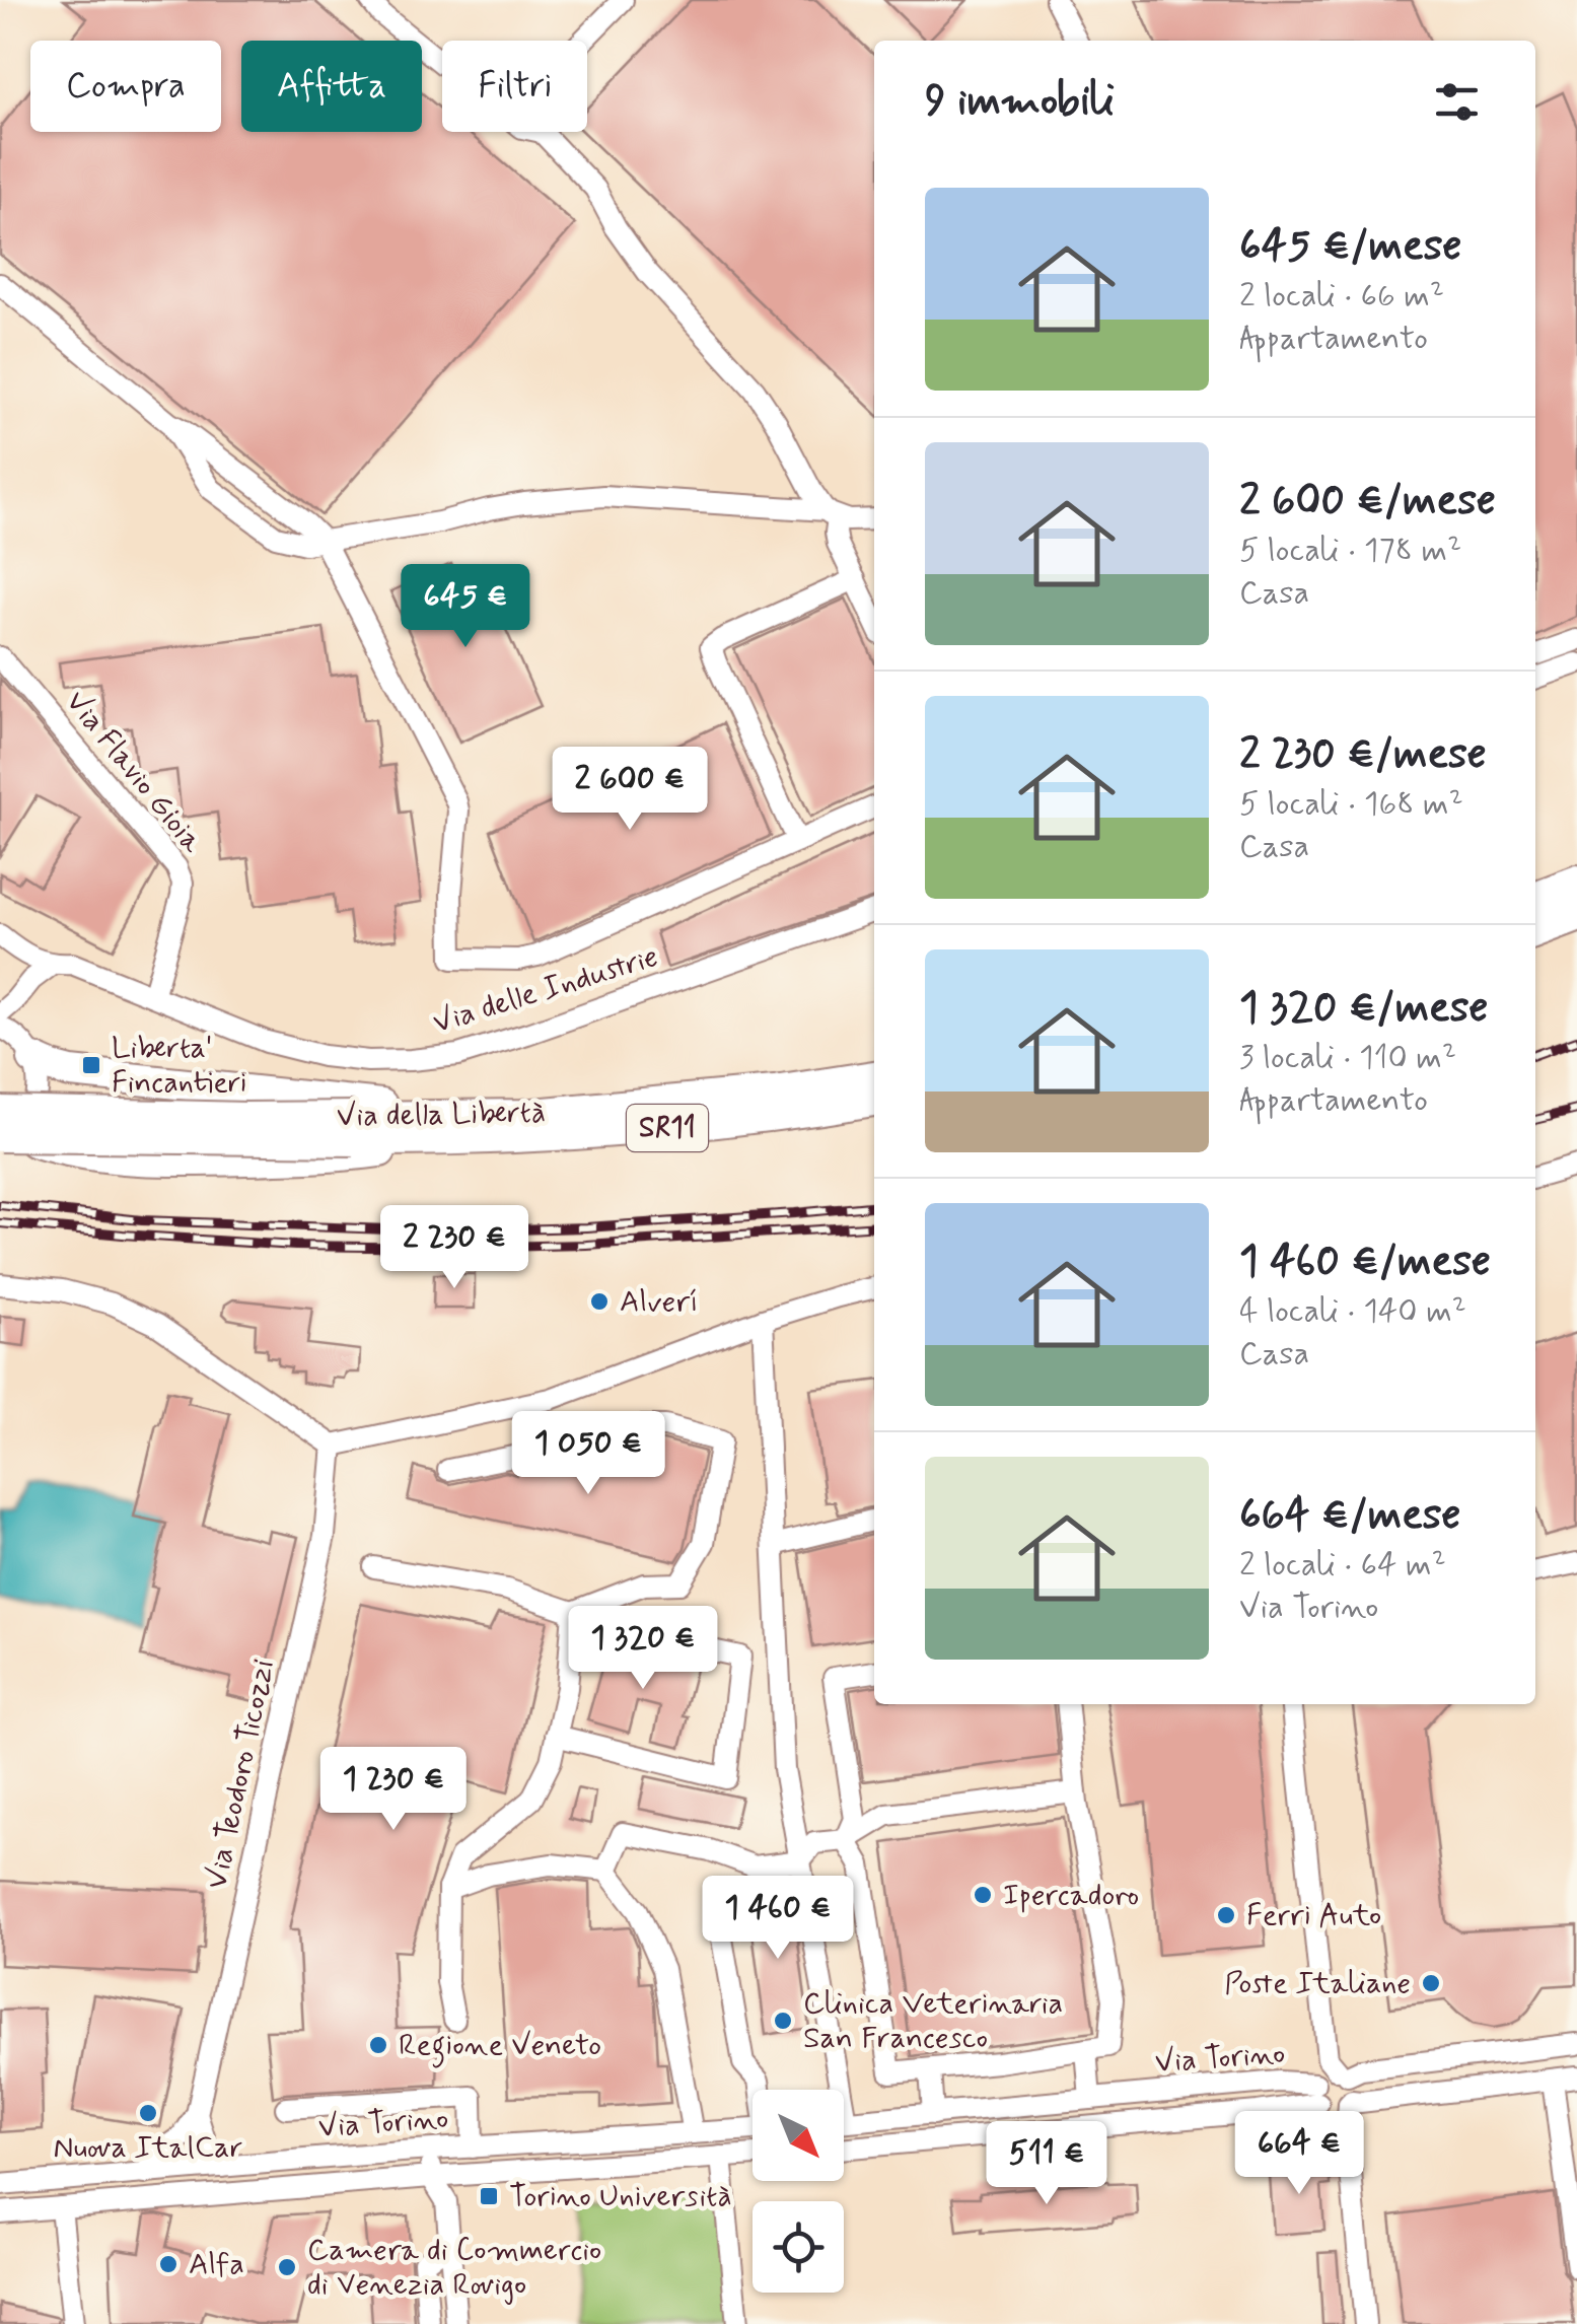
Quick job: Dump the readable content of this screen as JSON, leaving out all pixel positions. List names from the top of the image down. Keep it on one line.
{"streets":{"highway":["Via della Libertà","SR11"],"street":["Via Flavio Gioia","Via delle Industrie","Via Teodoro Ticozzi","Via Torino"]},"crossings":[["Via Flavio Gioia","Via delle Industrie"]],"places":{"transit":["Liberta' Fincantieri","Torino Università"],"other":["Alverí","Ipercadoro","Ferri Auto","Poste Italiane","Clinica Veterinaria San Francesco","Regione Veneto","Nuova ItalCar","Alfa","Camera di Commercio di Venezia Rovigo"]},"north":"bottom right","page":{"chip":["Compra","Affitta","Filtri"],"heading":"9 immobili","list":[{"name":"645 €/mese","note":"2 locali · 66 m² · Appartamento"},{"name":"2 600 €/mese","note":"5 locali · 178 m² · Casa"},{"name":"2 230 €/mese","note":"5 locali · 168 m² · Casa"},{"name":"1 320 €/mese","note":"3 locali · 110 m² · Appartamento"},{"name":"1 460 €/mese","note":"4 locali · 140 m² · Casa"},{"name":"664 €/mese","note":"2 locali · 64 m² · Via Torino"}],"price":["645 €","2 600 €","2 230 €","1 050 €","1 320 €","1 230 €","1 460 €","664 €","511 €"]}}
